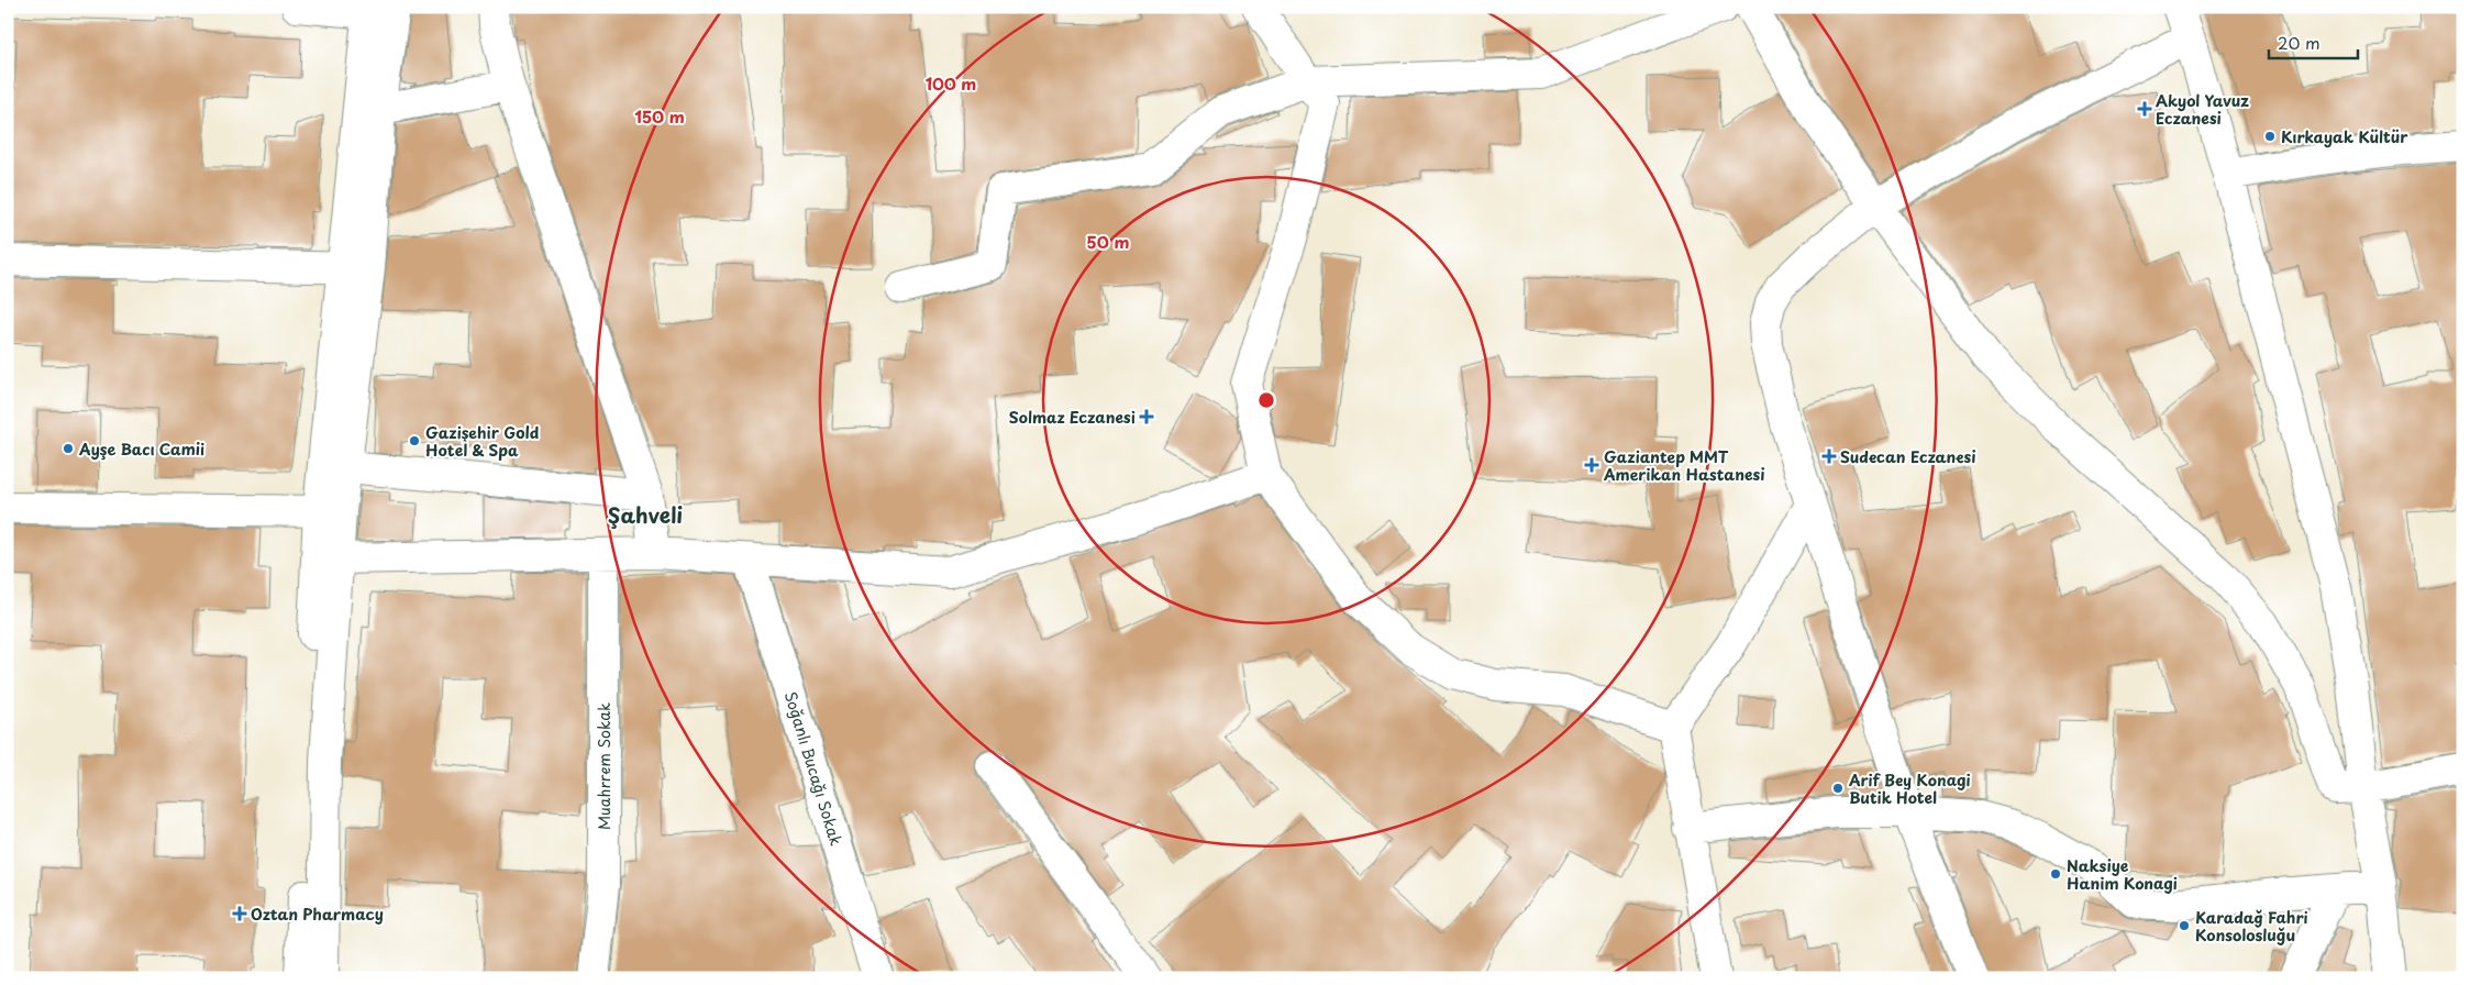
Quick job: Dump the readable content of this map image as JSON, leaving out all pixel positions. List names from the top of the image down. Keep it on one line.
{"streets":{"street":["Muahrrem Sokak","Soğanlı Bucağı Sokak"]},"districts":["Şahveli"],"places":{"health":["Akyol Yavuz Eczanesi","Solmaz Eczanesi","Sudecan Eczanesi","Gaziantep MMT Amerikan Hastanesi","Oztan Pharmacy"],"other":["Kırkayak Kültür","Gazişehir Gold Hotel & Spa","Ayşe Bacı Camii","Arif Bey Konagi Butik Hotel","Naksiye Hanim Konagi","Karadağ Fahri Konsolosluğu"]},"scale_bar":"20 m","rings":["100 m","150 m","50 m"]}
